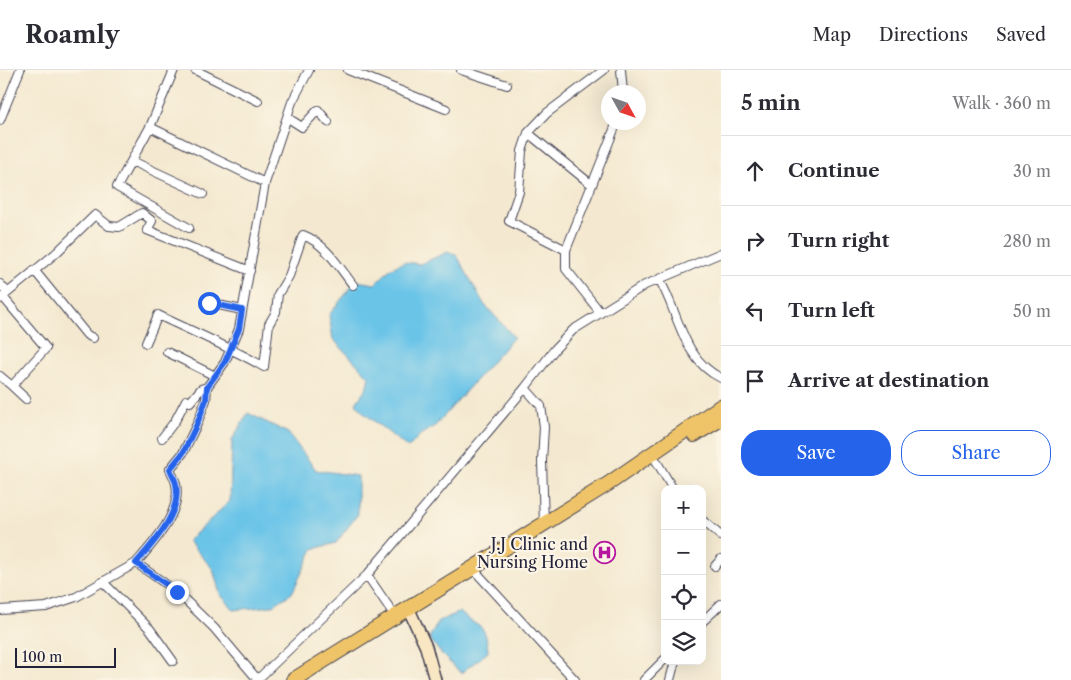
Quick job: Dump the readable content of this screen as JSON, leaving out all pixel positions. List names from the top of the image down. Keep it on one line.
{"places":{"hospital":["J.J Clinic and Nursing Home"]},"scale_bar":"100 m","north":"bottom right","page":{"header":"Roamly","nav":["Map","Directions","Saved"],"heading":["5 min","Walk · 360 m"],"list":[["Continue","30 m"],["Turn right","280 m"],["Turn left","50 m"],"Arrive at destination"],"buttons":["Save","Share"],"map_buttons":["+","−"],"scale":"100 m"}}
